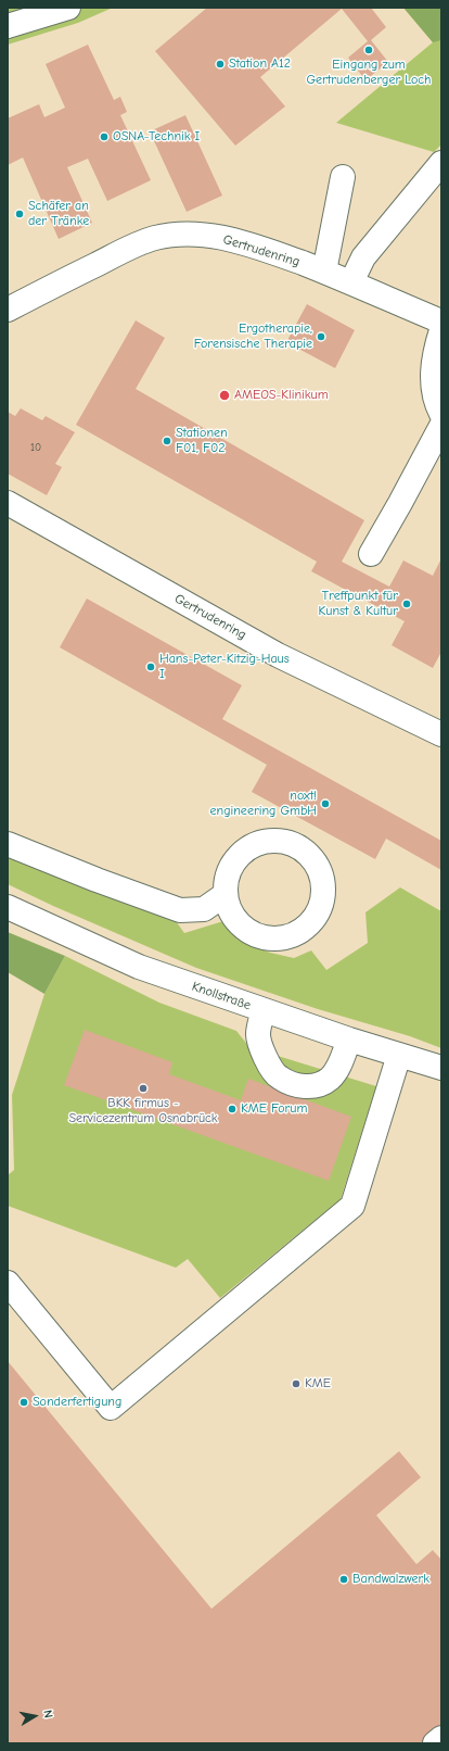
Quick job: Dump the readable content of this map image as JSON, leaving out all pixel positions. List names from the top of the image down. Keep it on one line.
{"streets":{"street":["Gertrudenring","Knollstraße"]},"places":["Eingang zum Gertrudenberger Loch","Station A12","OSNA-Technik I","Schäfer an der Tränke","Ergotherapie, Forensische Therapie","AMEOS-Klinikum","Stationen F01, F02","Treffpunkt für Kunst & Kultur","Hans-Peter-Kitzig-Haus I","noxt! engineering GmbH","BKK firmus - Servicezentrum Osnabrück","KME Forum","KME","Sonderfertigung","Bandwalzwerk"],"house_numbers":["10"],"north":"right"}
